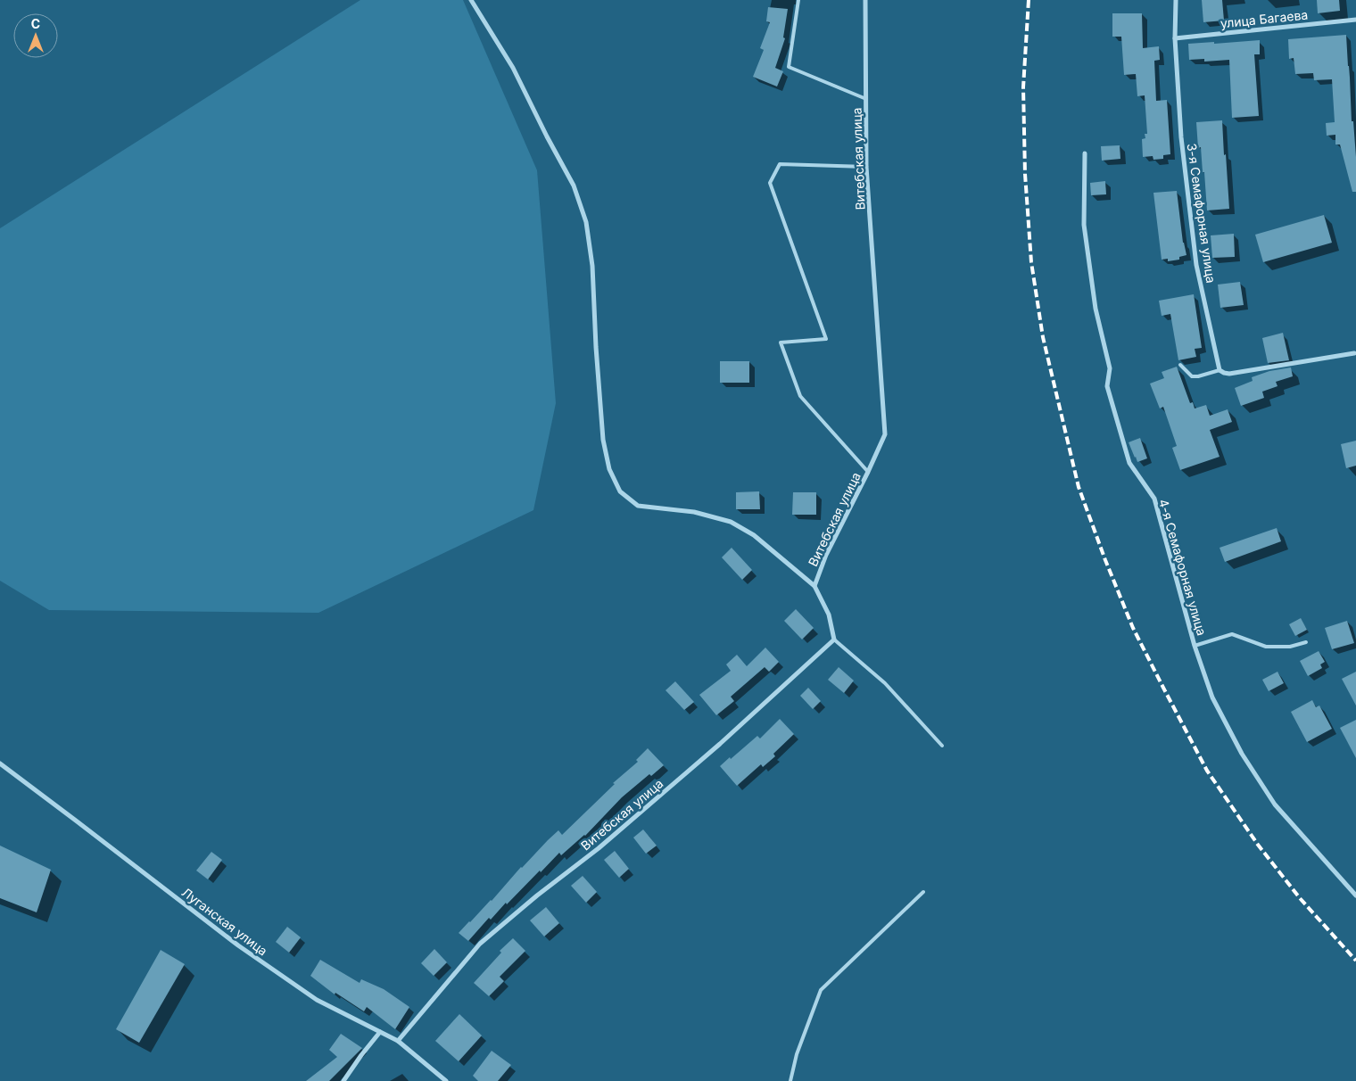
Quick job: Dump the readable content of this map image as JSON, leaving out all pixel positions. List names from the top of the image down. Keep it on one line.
{"streets":{"street":["улица Багаева","Витебская улица","3-я Семафорная улица","4-я Семафорная улица","Луганская улица"]},"crossings":[["улица Багаева","3-я Семафорная улица"],["Витебская улица","Луганская улица"]],"north":"top"}
